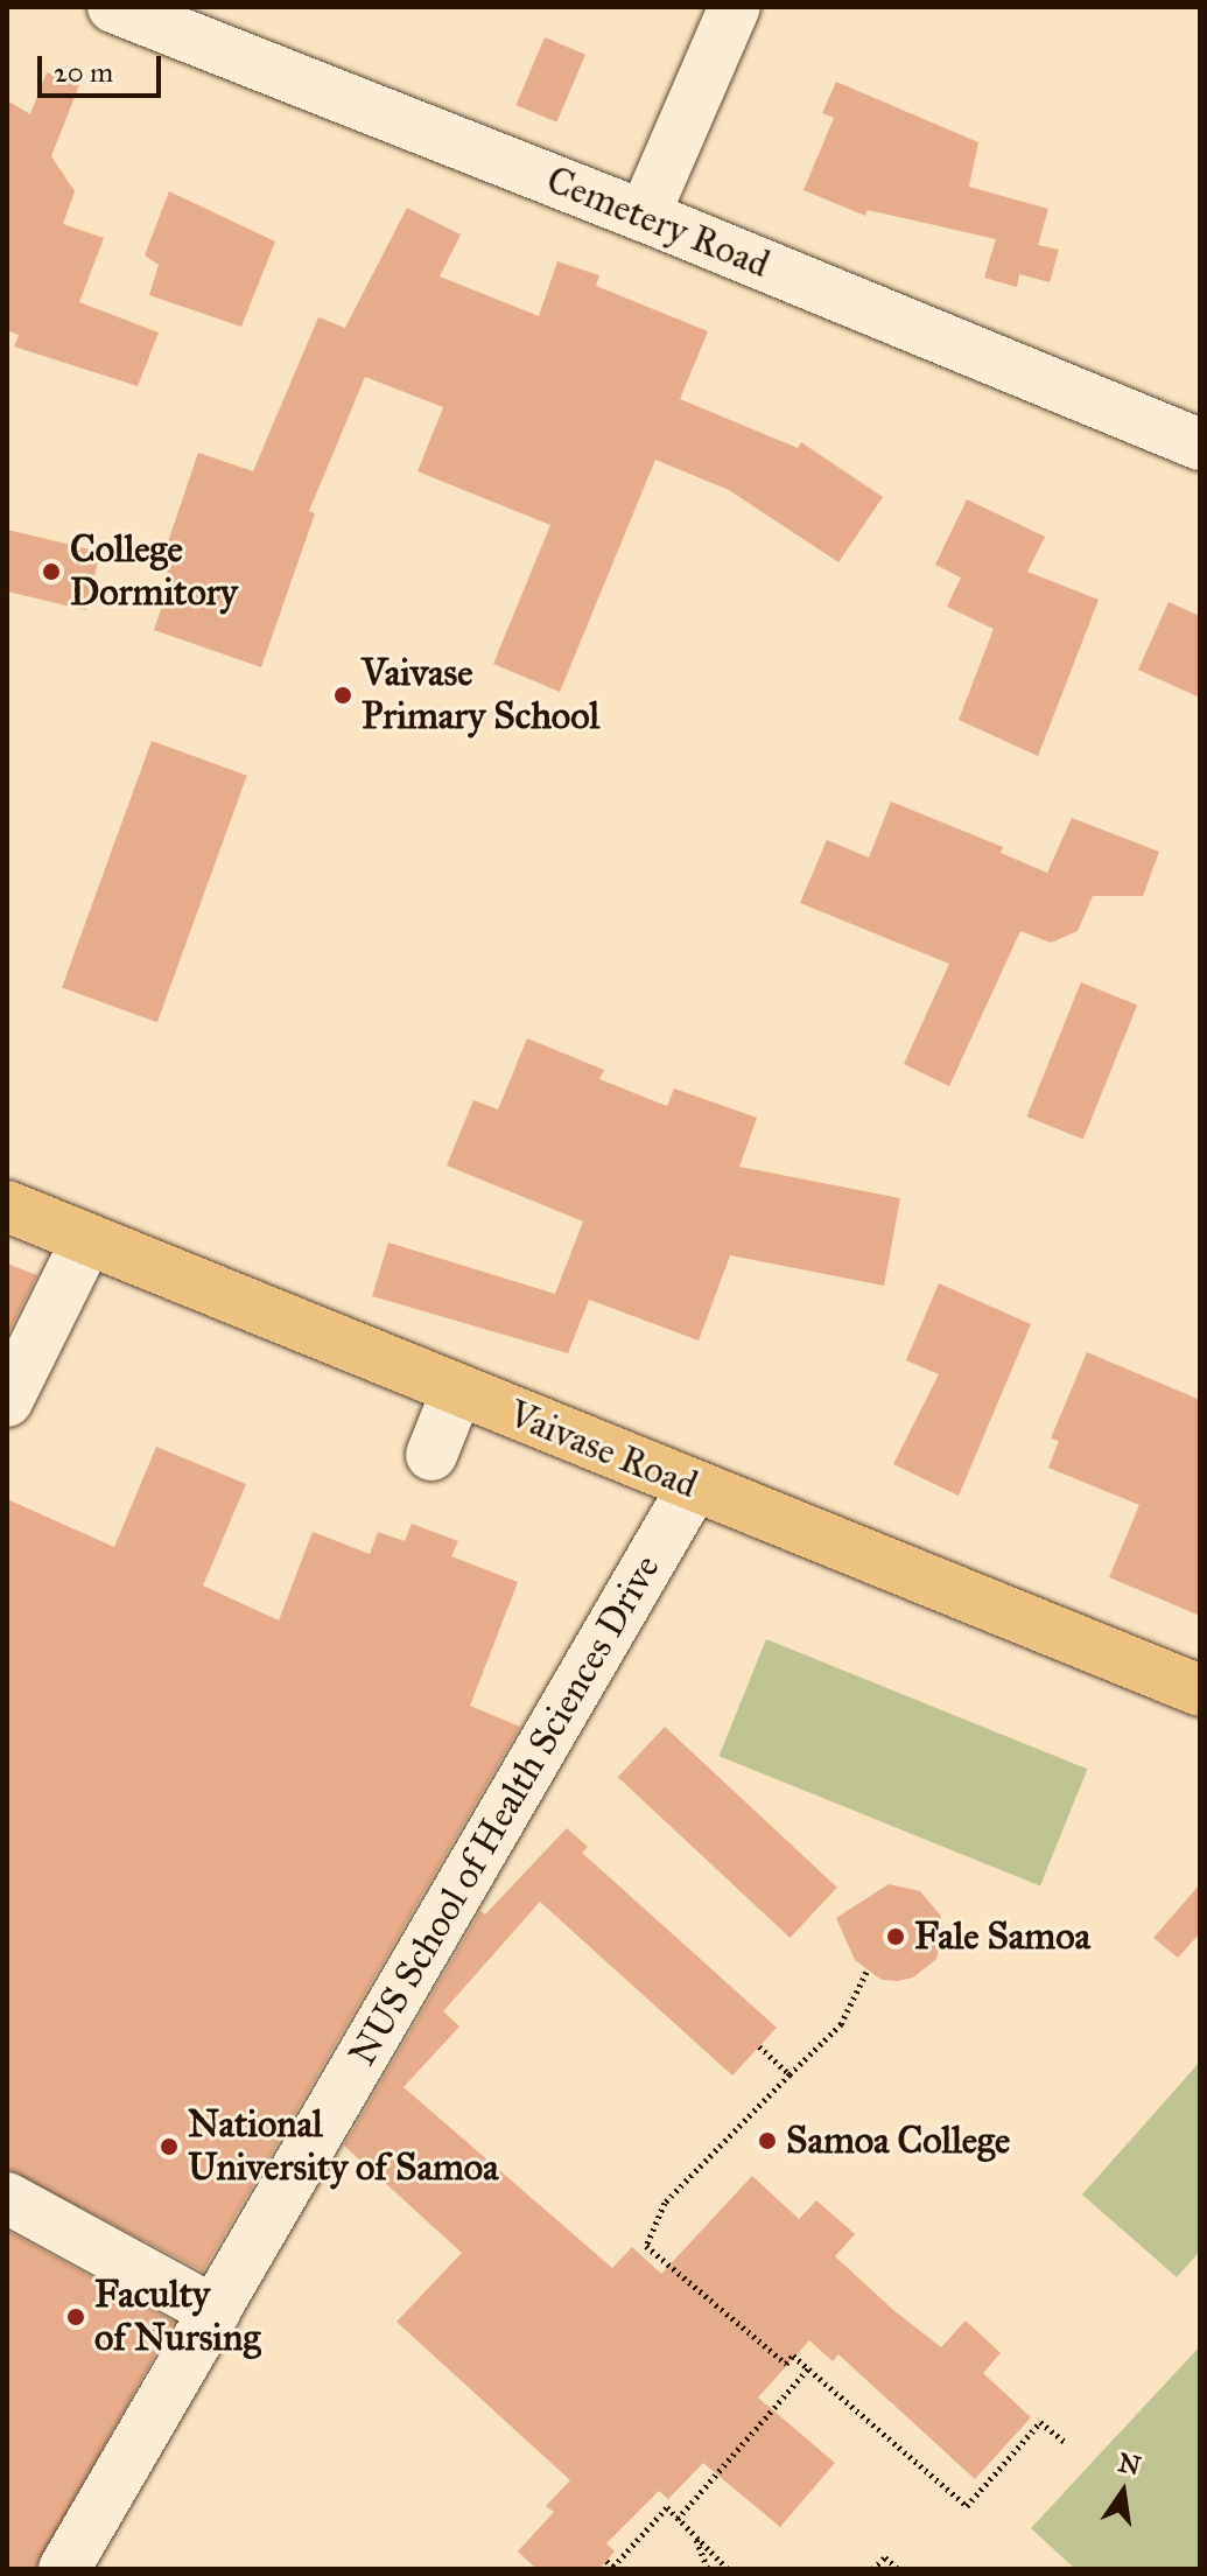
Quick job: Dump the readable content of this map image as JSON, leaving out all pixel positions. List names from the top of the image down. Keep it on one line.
{"streets":{"main road":["Vaivase Road"],"street":["Cemetery Road","NUS School of Health Sciences Drive"]},"crossings":[["Vaivase Road","NUS School of Health Sciences Drive"]],"places":["College Dormitory","Vaivase Primary School","Fale Samoa","Samoa College","National University of Samoa","Faculty of Nursing"],"scale_bar":"20 m","north":"top"}
